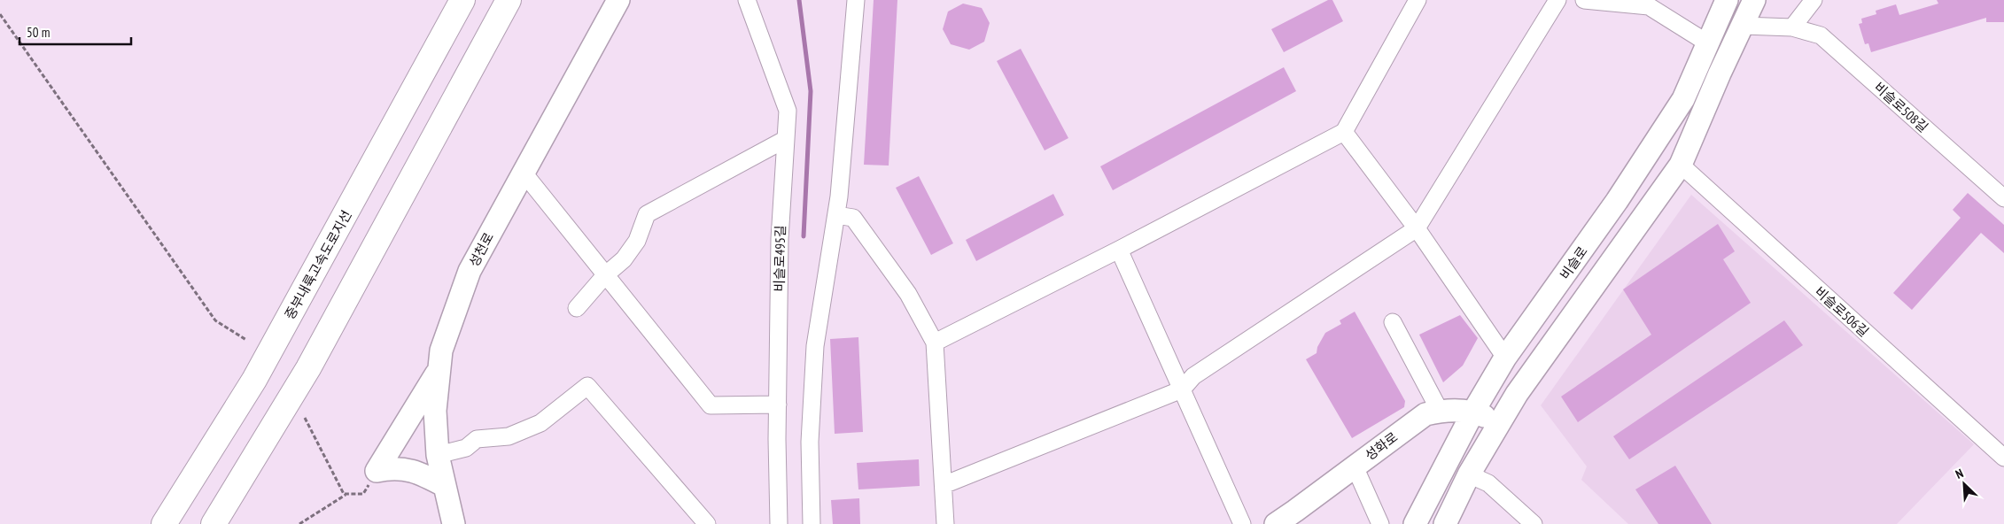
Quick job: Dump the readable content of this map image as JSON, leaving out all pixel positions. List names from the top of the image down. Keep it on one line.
{"streets":{"highway":["중부내륙고속도로지선"],"main road":["성천로","비슬로","성화로"],"street":["비슬로508길","비슬로495길","비슬로506길"]},"crossings":[["비슬로","성화로"]],"scale_bar":"50 m","north":"top left"}
